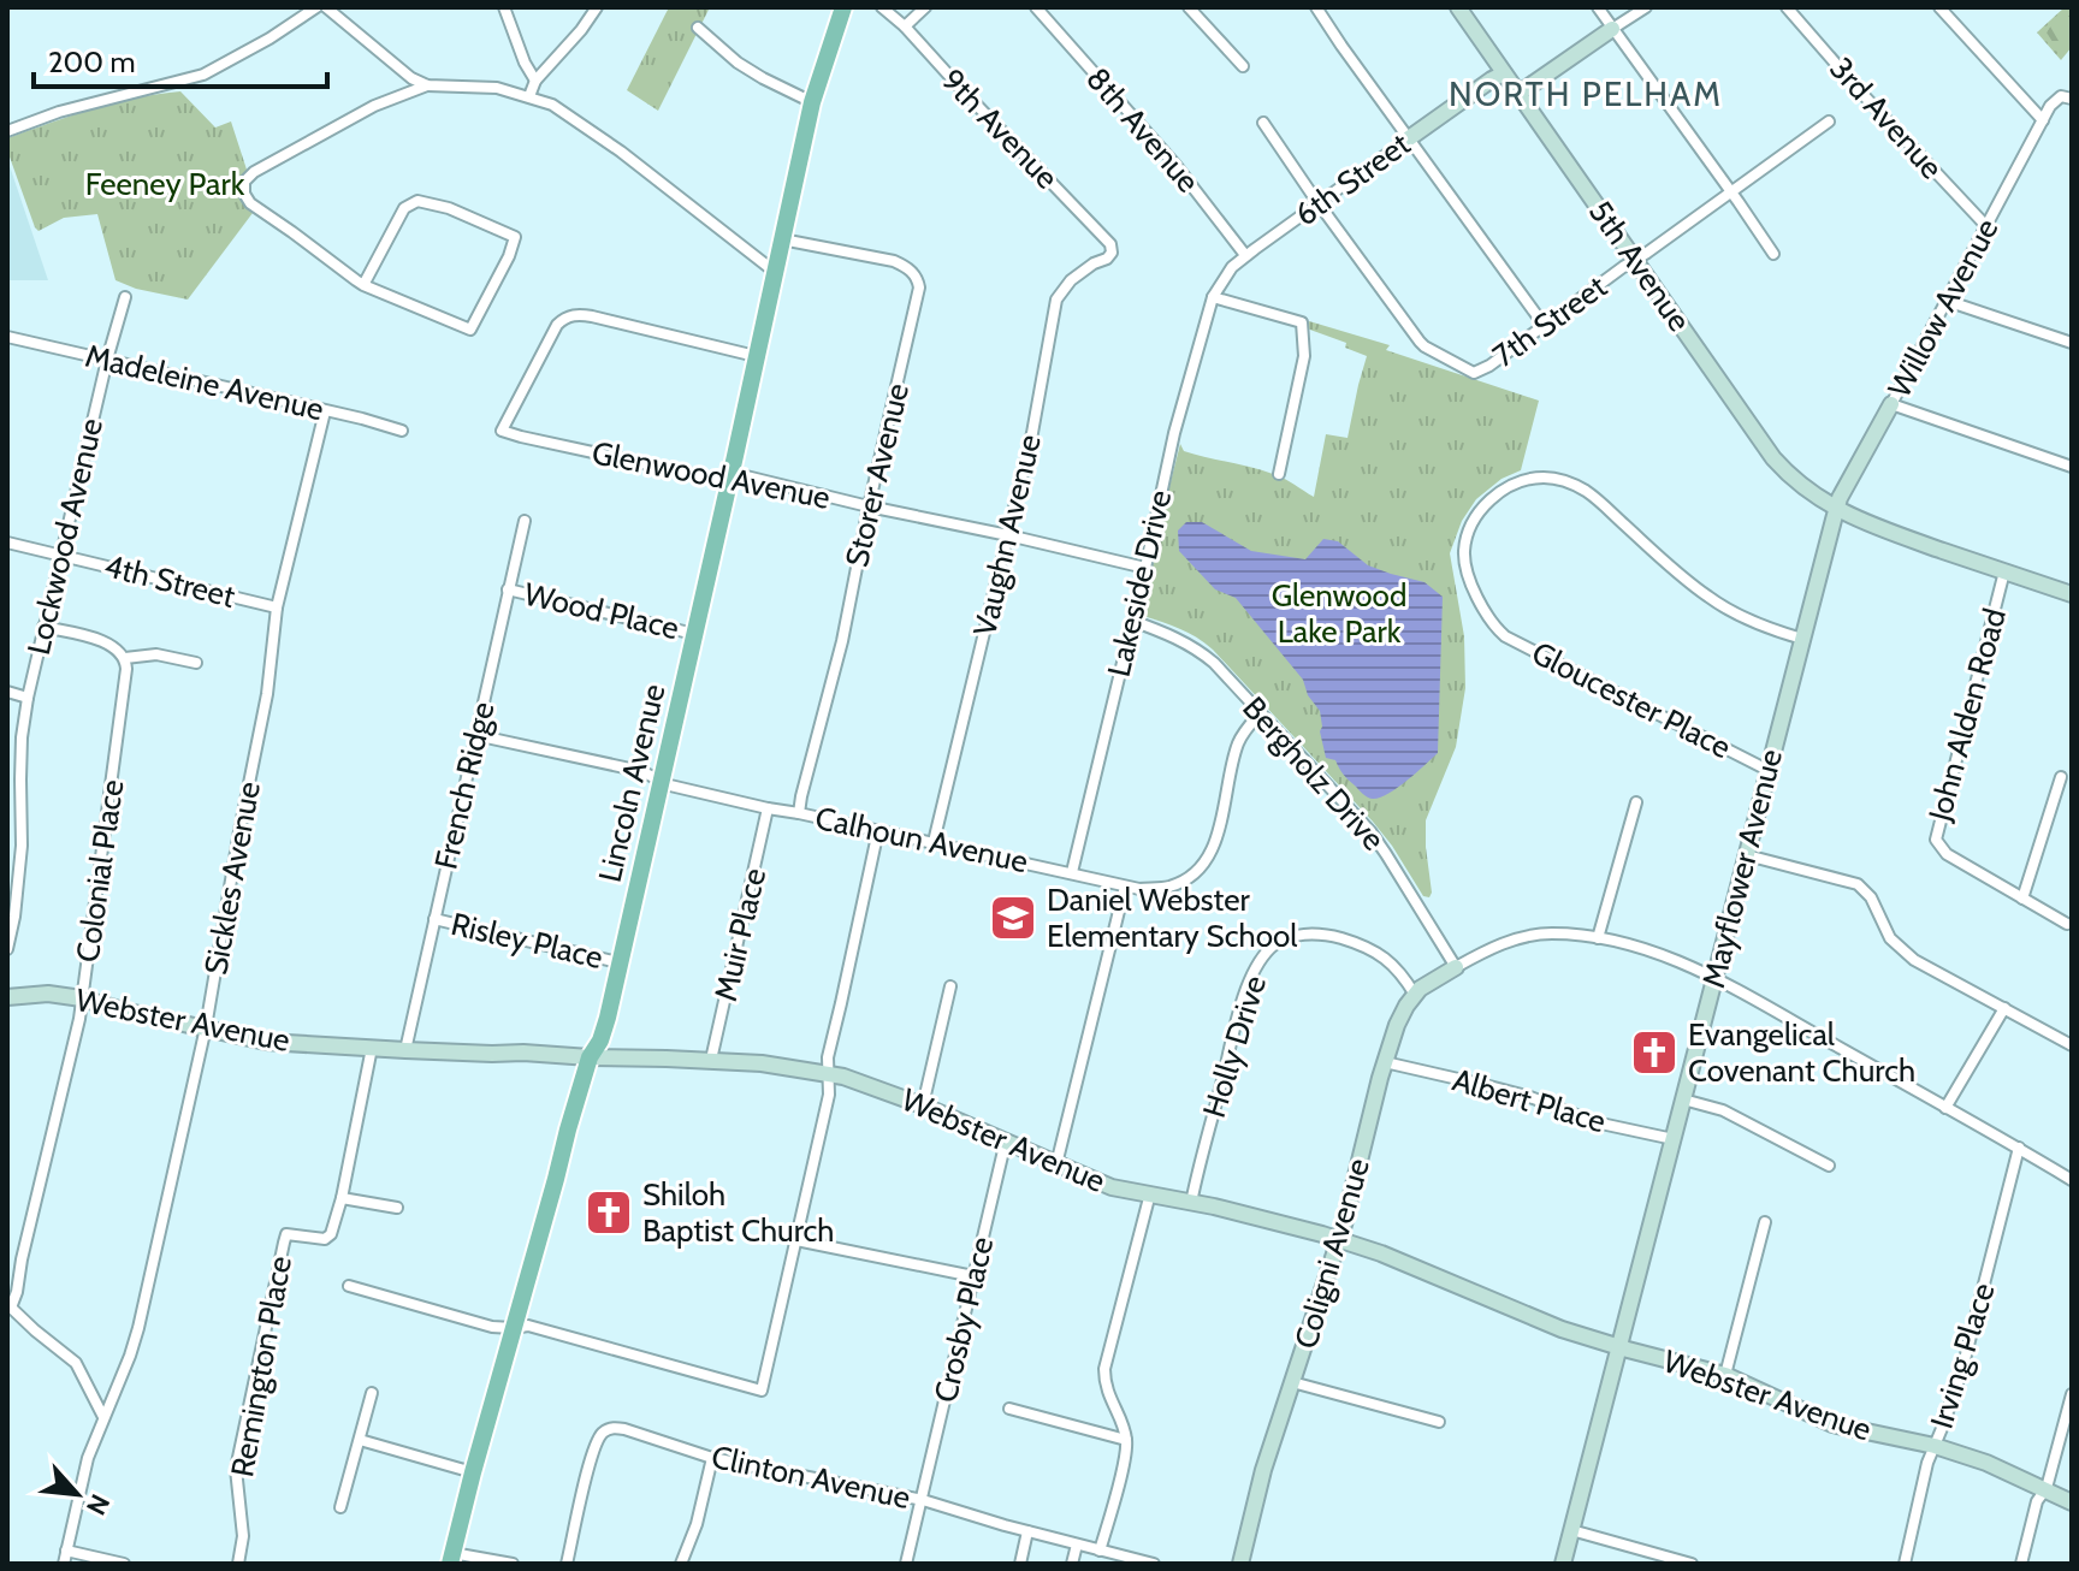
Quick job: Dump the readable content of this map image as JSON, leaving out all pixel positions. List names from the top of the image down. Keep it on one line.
{"streets":{"main road":["Lincoln Avenue"],"street":["3rd Avenue","9th Avenue","8th Avenue","6th Street","5th Avenue","Willow Avenue","7th Street","Madeleine Avenue","Glenwood Avenue","Storer Avenue","Vaughn Avenue","Lockwood Avenue","4th Street","Lakeside Drive","Wood Place","Gloucester Place","John Alden Road","Bergholz Drive","French Ridge","Calhoun Avenue","Mayflower Avenue","Colonial Place","Sickles Avenue","Muir Place","Risley Place","Webster Avenue","Holly Drive","Albert Place","Coligni Avenue","Crosby Place","Irving Place","Remington Place","Clinton Avenue"]},"crossings":[["3rd Avenue","Willow Avenue"],["9th Avenue","Vaughn Avenue"],["8th Avenue","6th Street"],["6th Street","5th Avenue"],["6th Street","7th Street"],["6th Street","Lakeside Drive"],["5th Avenue","Willow Avenue"],["5th Avenue","7th Street"],["5th Avenue","John Alden Road"],["5th Avenue","Mayflower Avenue"],["Willow Avenue","Mayflower Avenue"],["Madeleine Avenue","Lockwood Avenue"],["Madeleine Avenue","Sickles Avenue"],["Glenwood Avenue","Storer Avenue"],["Glenwood Avenue","Vaughn Avenue"],["Glenwood Avenue","Lakeside Drive"],["Glenwood Avenue","Lincoln Avenue"],["Storer Avenue","Lincoln Avenue"],["Storer Avenue","Calhoun Avenue"],["Vaughn Avenue","Calhoun Avenue"],["Lockwood Avenue","4th Street"],["4th Street","Sickles Avenue"],["Lakeside Drive","Bergholz Drive"],["Lakeside Drive","Calhoun Avenue"],["Wood Place","Lincoln Avenue"],["Wood Place","French Ridge"],["Gloucester Place","Mayflower Avenue"],["Bergholz Drive","Calhoun Avenue"],["Bergholz Drive","Coligni Avenue"],["Lincoln Avenue","Calhoun Avenue"],["Lincoln Avenue","Risley Place"],["Lincoln Avenue","Webster Avenue"],["French Ridge","Calhoun Avenue"],["French Ridge","Risley Place"],["French Ridge","Webster Avenue"],["Calhoun Avenue","Muir Place"],["Mayflower Avenue","Webster Avenue"],["Mayflower Avenue","Albert Place"],["Colonial Place","Webster Avenue"],["Sickles Avenue","Webster Avenue"],["Muir Place","Webster Avenue"],["Webster Avenue","Holly Drive"],["Webster Avenue","Coligni Avenue"],["Webster Avenue","Crosby Place"],["Webster Avenue","Irving Place"],["Webster Avenue","Remington Place"],["Holly Drive","Coligni Avenue"],["Albert Place","Coligni Avenue"],["Crosby Place","Clinton Avenue"]],"districts":["NORTH PELHAM"],"parks":["Feeney Park","Glenwood Lake Park"],"places":{"school or university":["Daniel Webster Elementary School"],"church":["Evangelical Covenant Church","Shiloh Baptist Church"]},"scale_bar":"200 m","north":"bottom right"}
